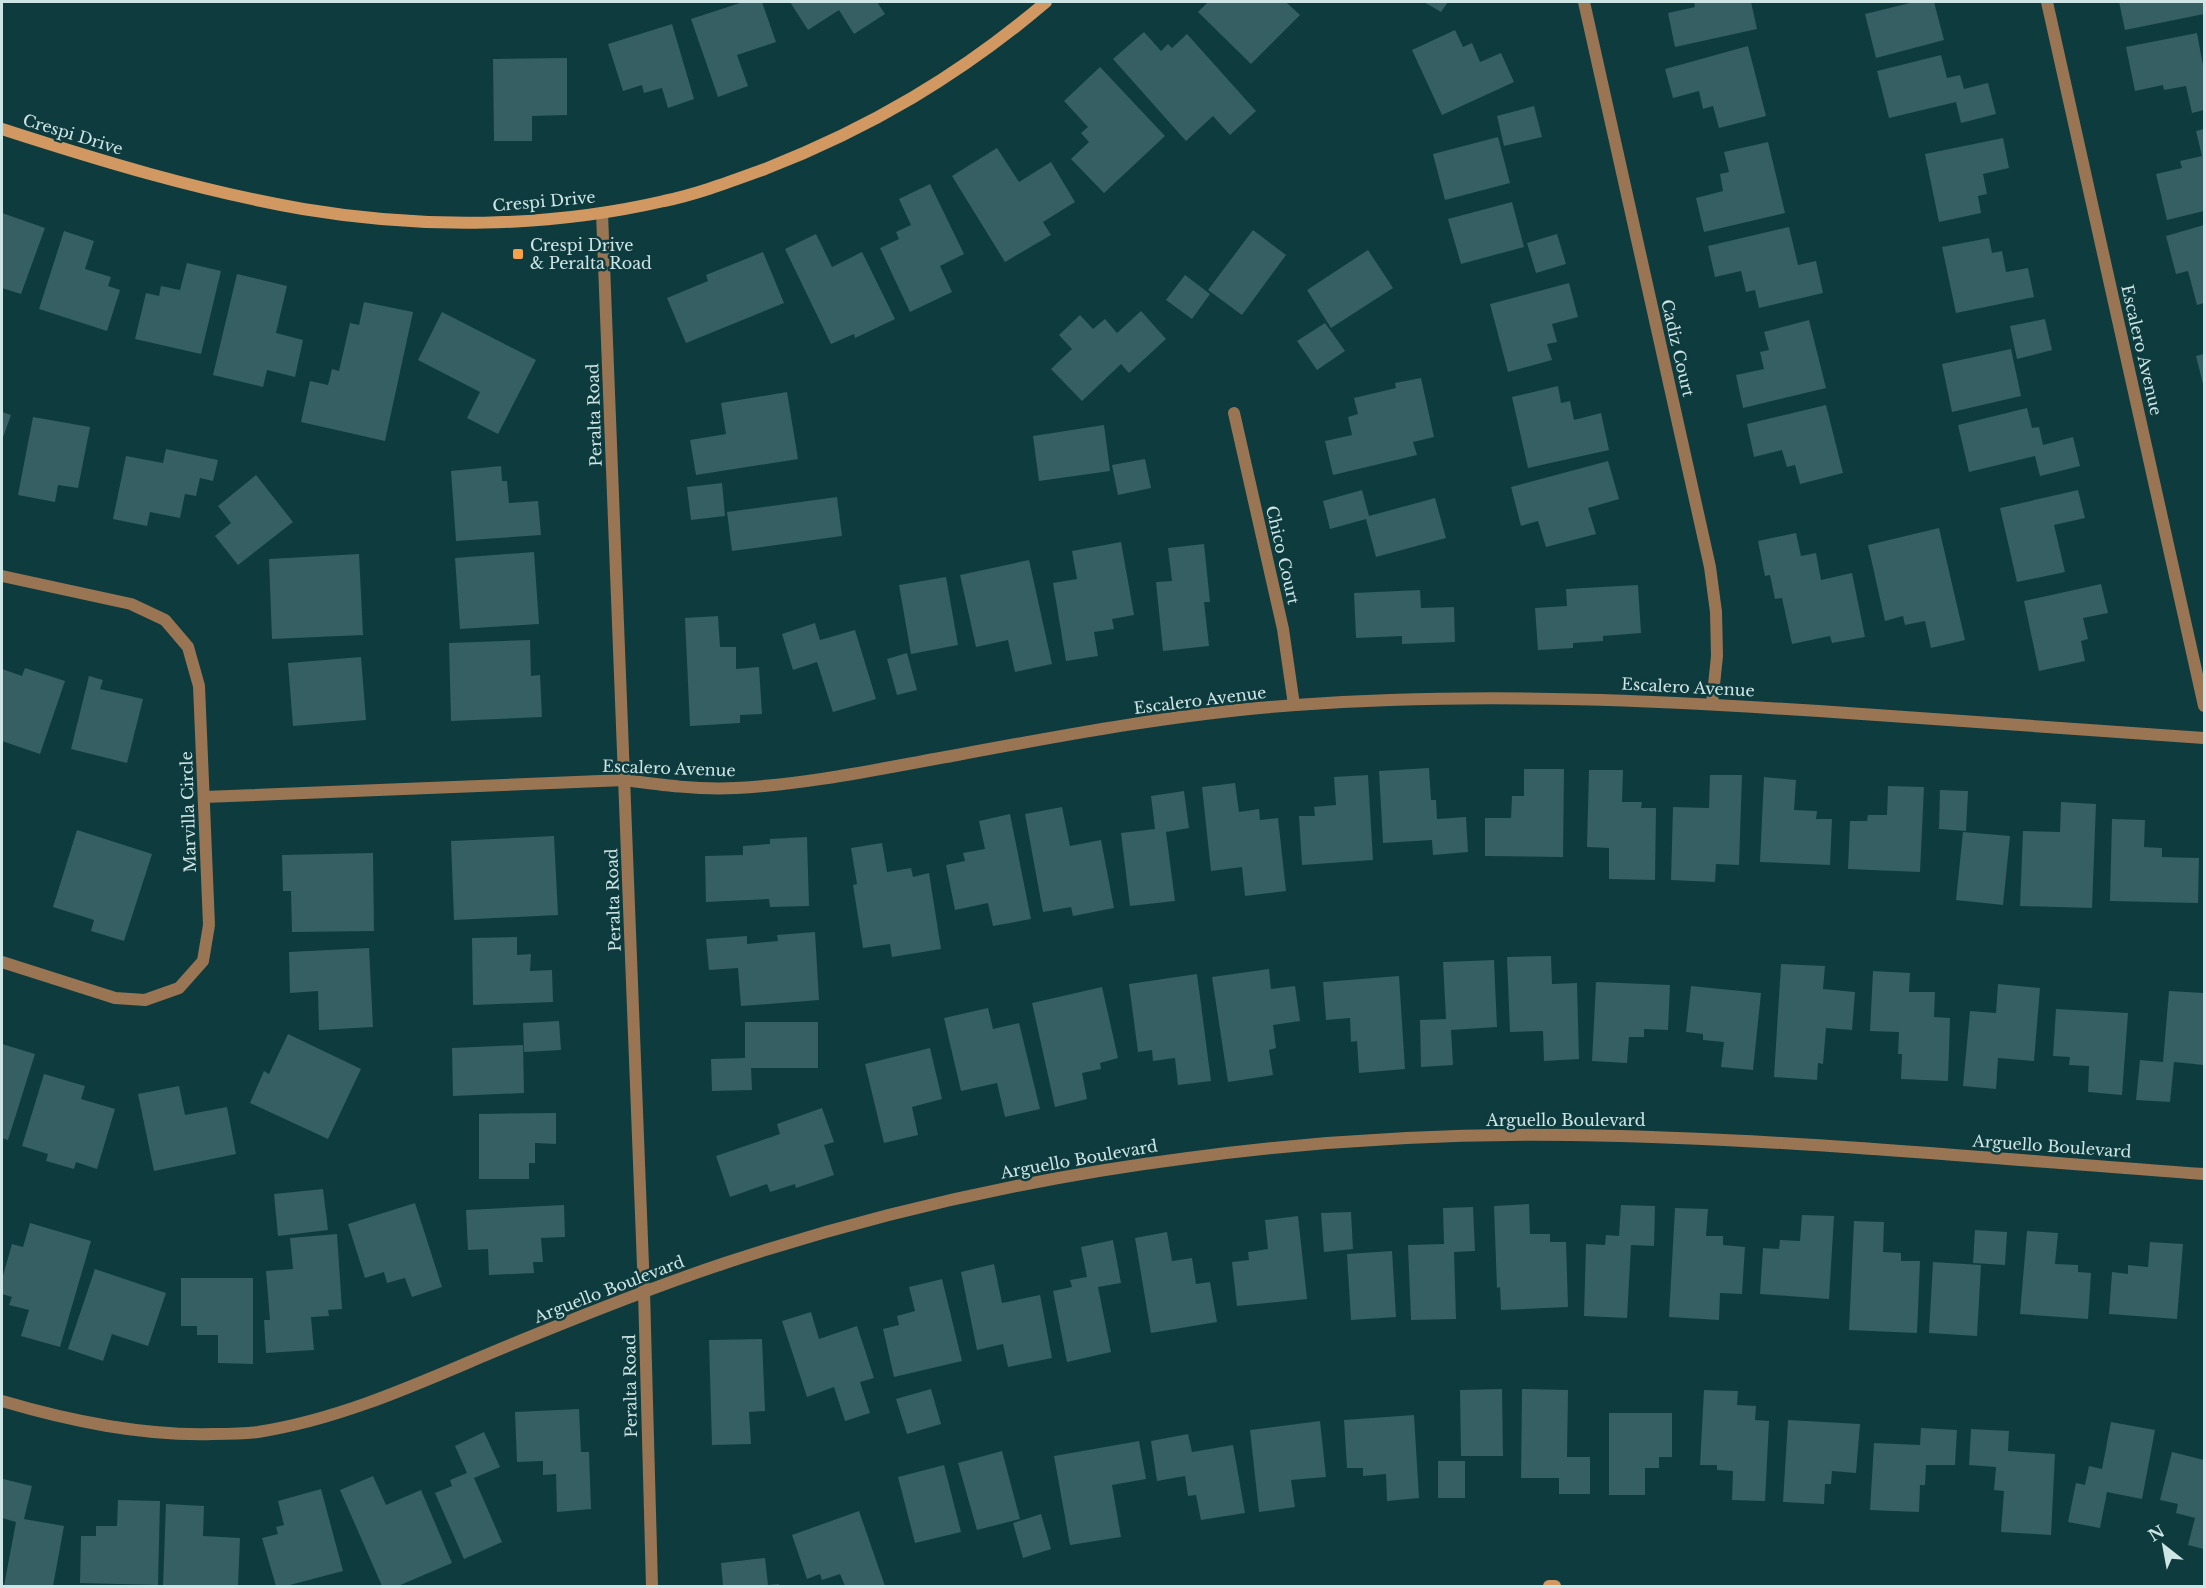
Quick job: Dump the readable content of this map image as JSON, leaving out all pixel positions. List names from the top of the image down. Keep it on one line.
{"streets":{"street":["Crespi Drive","Cadiz Court","Escalero Avenue","Peralta Road","Chico Court","Marvilla Circle","Arguello Boulevard"]},"crossings":[["Crespi Drive","Peralta Road"],["Cadiz Court","Escalero Avenue"],["Escalero Avenue","Peralta Road"],["Escalero Avenue","Chico Court"],["Escalero Avenue","Marvilla Circle"],["Peralta Road","Arguello Boulevard"]],"places":{"transit":["Crespi Drive & Peralta Road"]},"north":"top left"}
